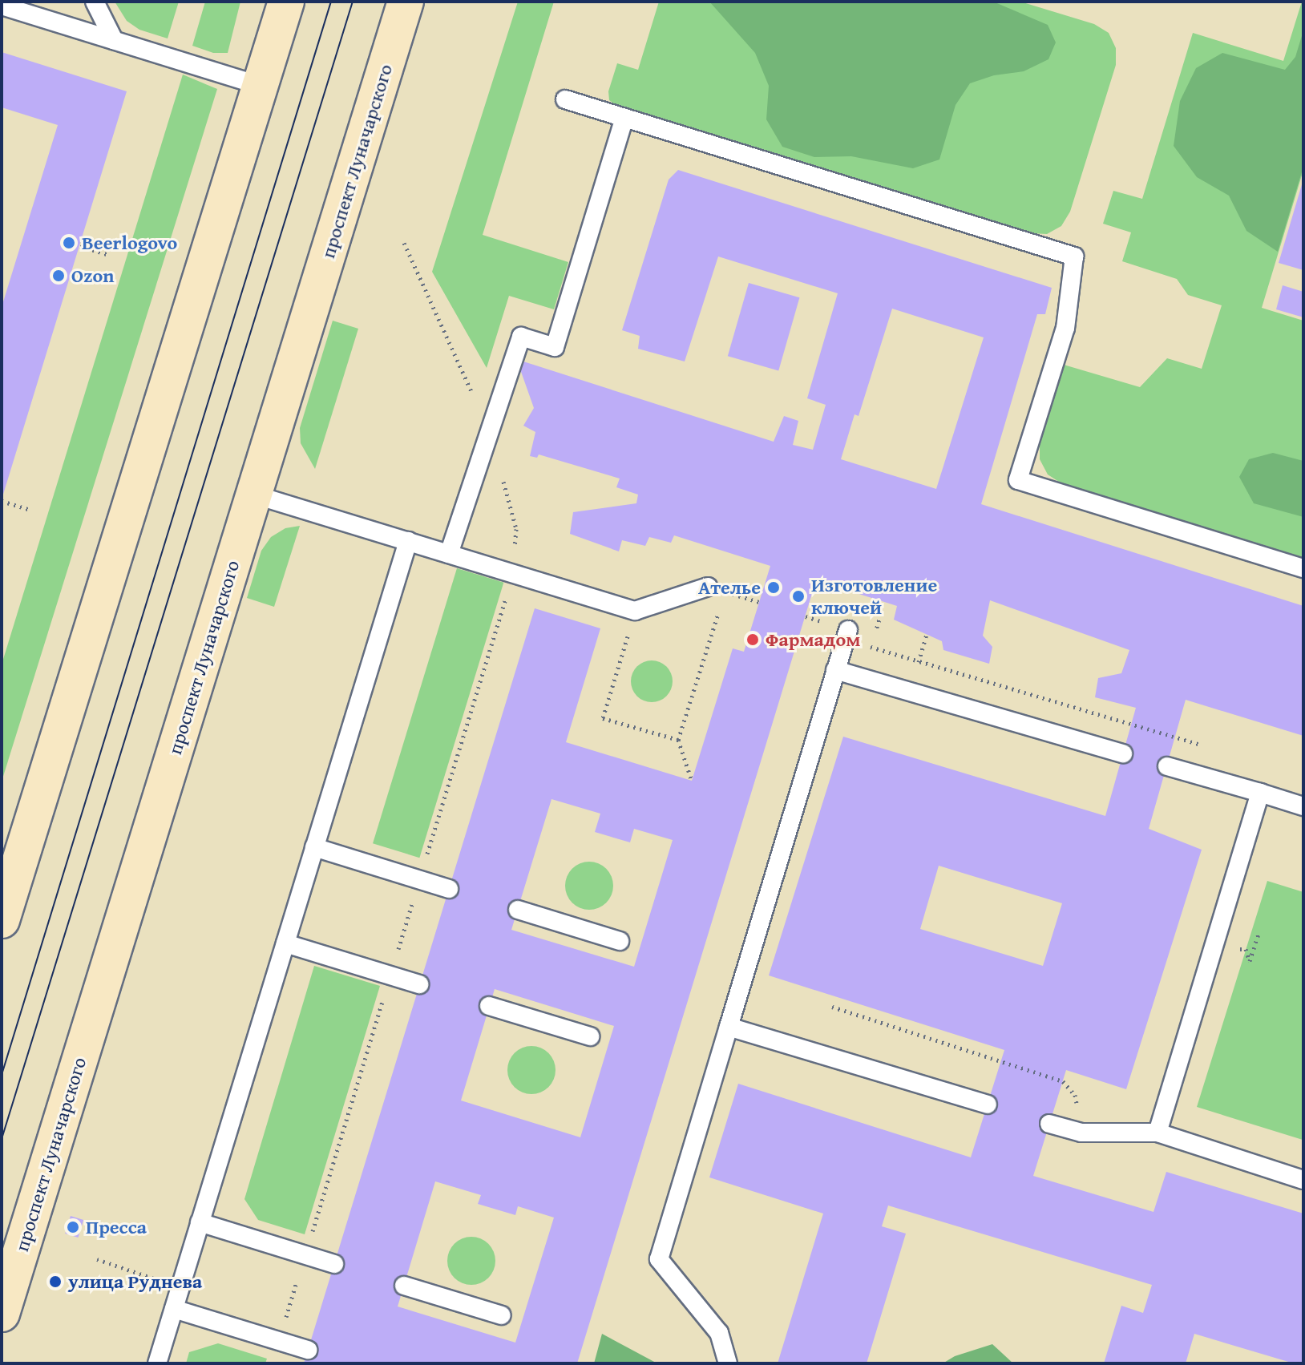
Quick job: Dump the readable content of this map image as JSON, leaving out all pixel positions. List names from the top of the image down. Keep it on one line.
{"streets":{"main road":["проспект Луначарского"]},"places":["Beerlogovo","Ozon","Ателье","Изготовление ключей","Фармадом","Пресса","улица Руднева"]}
